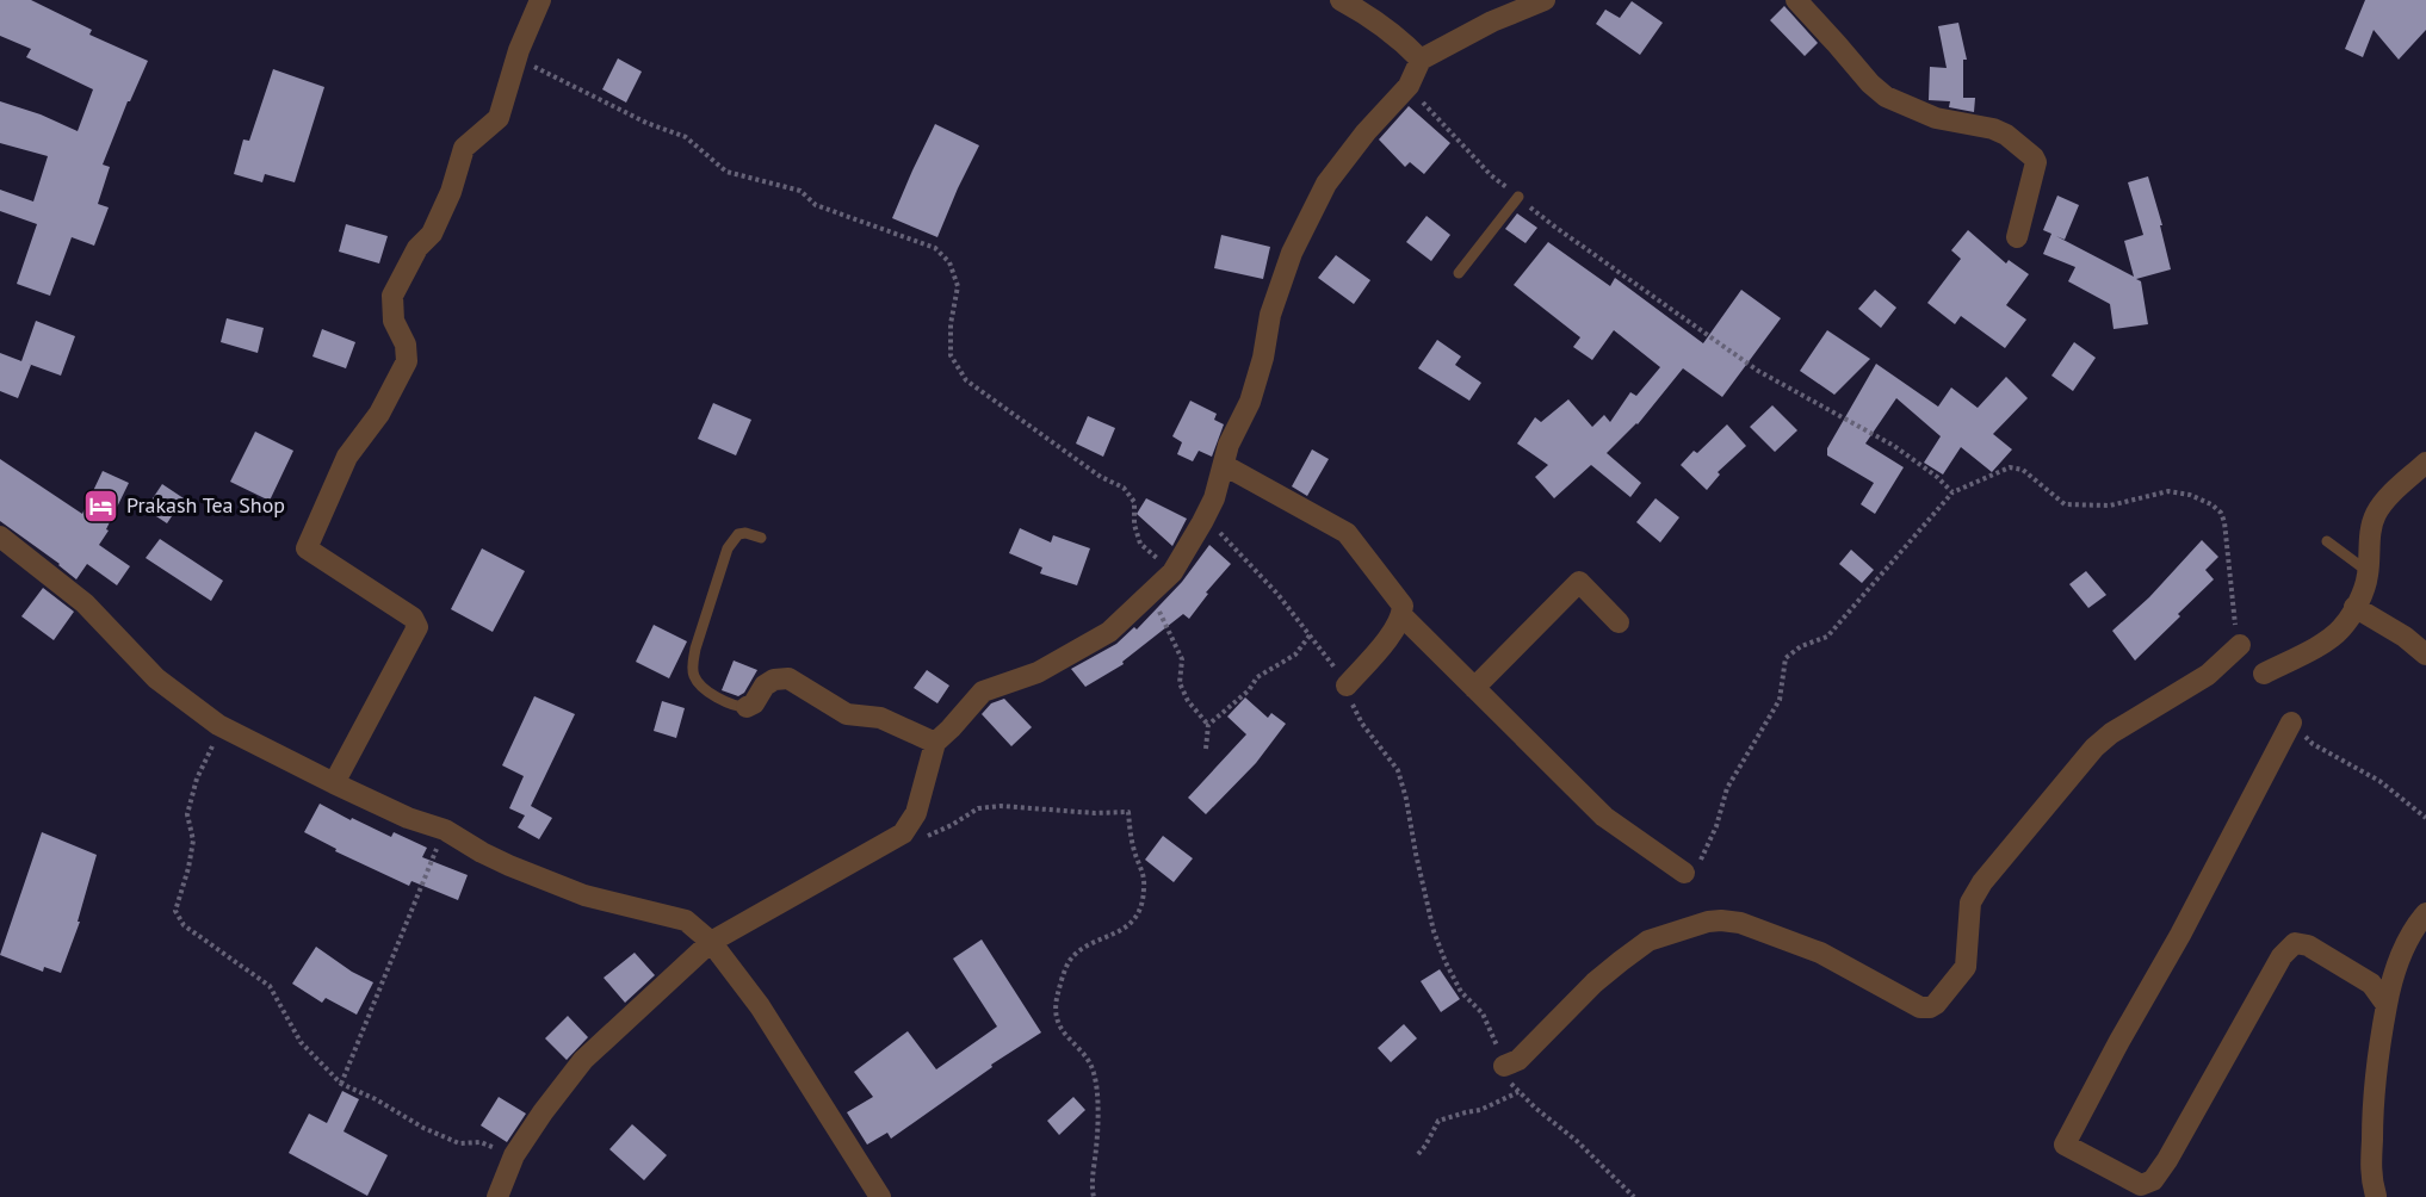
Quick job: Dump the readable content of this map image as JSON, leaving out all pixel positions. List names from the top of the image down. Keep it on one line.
{"places":{"hotel":["Prakash Tea Shop"]}}
